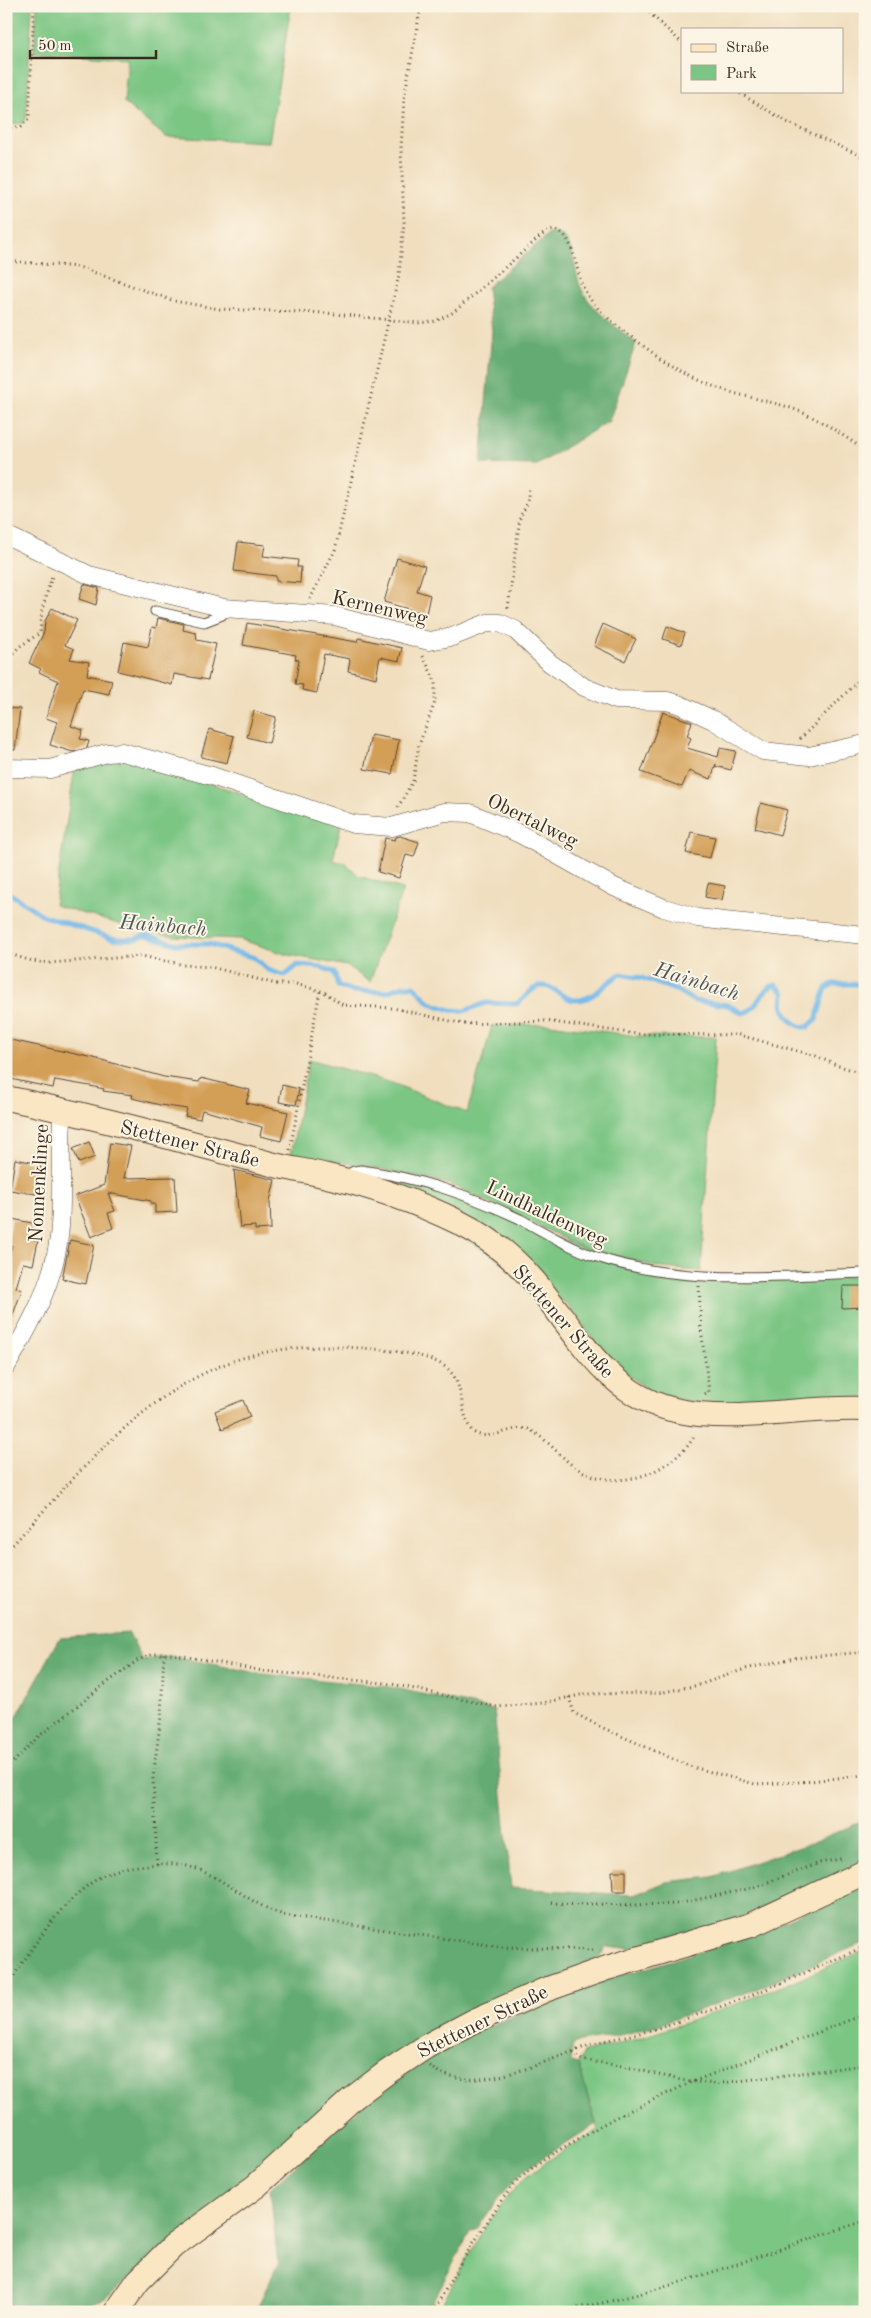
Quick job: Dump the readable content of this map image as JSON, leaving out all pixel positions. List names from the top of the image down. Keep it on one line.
{"streets":{"main road":["Stettener Straße"],"street":["Kernenweg","Obertalweg","Nonnenklinge"],"lane":["Lindhaldenweg"]},"crossings":[["Stettener Straße","Nonnenklinge"],["Stettener Straße","Lindhaldenweg"]],"water":["Hainbach"],"legend":["Straße","Park"],"scale_bar":"50 m"}
